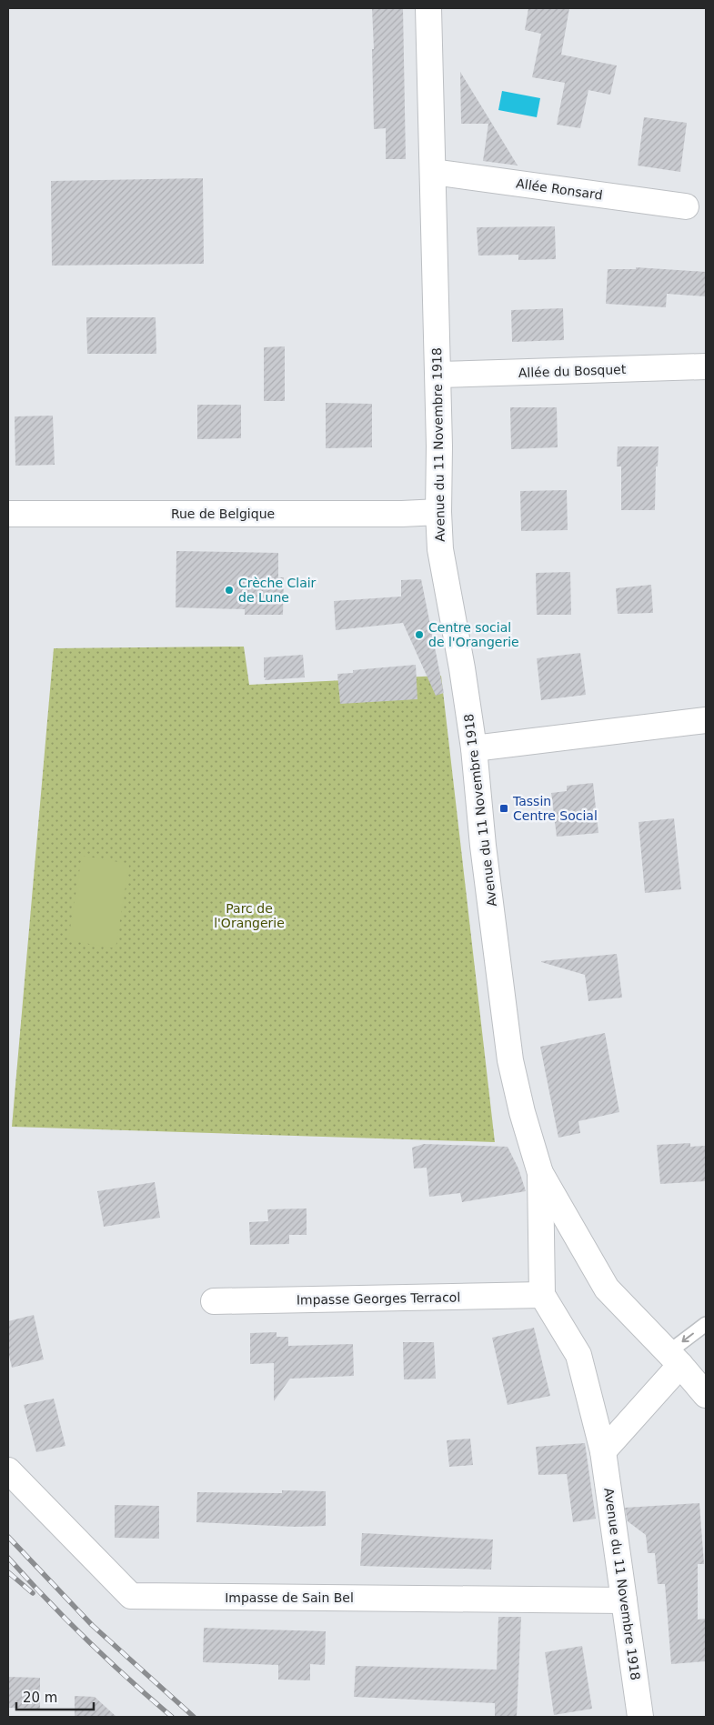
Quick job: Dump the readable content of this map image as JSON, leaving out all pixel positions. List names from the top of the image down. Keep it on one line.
{"streets":{"street":["Allée Ronsard","Allée du Bosquet","Avenue du 11 Novembre 1918","Rue de Belgique","Impasse Georges Terracol","Impasse de Sain Bel"]},"crossings":[["Allée Ronsard","Avenue du 11 Novembre 1918"],["Allée du Bosquet","Avenue du 11 Novembre 1918"],["Avenue du 11 Novembre 1918","Rue de Belgique"],["Avenue du 11 Novembre 1918","Impasse Georges Terracol"],["Avenue du 11 Novembre 1918","Impasse de Sain Bel"]],"parks":["Parc de l'Orangerie"],"places":{"other":["Crèche Clair de Lune","Centre social de l'Orangerie"],"transit":["Tassin Centre Social"]},"scale_bar":"20 m"}
